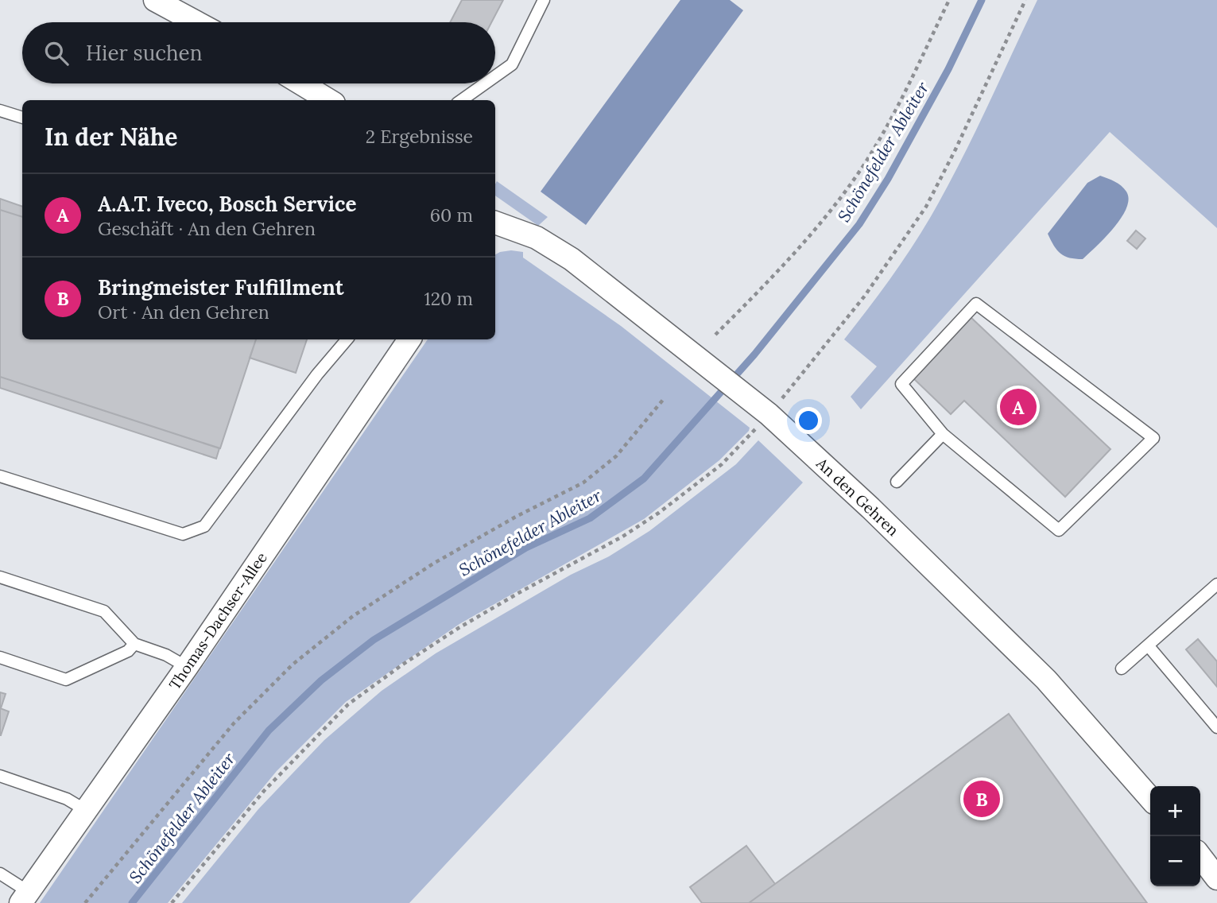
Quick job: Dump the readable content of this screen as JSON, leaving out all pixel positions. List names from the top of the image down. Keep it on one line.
{"streets":{"street":["An den Gehren","Thomas-Dachser-Allee"]},"water":["Schönefelder Ableiter"],"page":{"search":"Hier suchen","heading":["In der Nähe","2 Ergebnisse"],"list":[{"mark":"A","name":"A.A.T. Iveco, Bosch Service","note":"Geschäft · An den Gehren","value":"60 m"},{"mark":"B","name":"Bringmeister Fulfillment","note":"Ort · An den Gehren","value":"120 m"}],"pins":["A","B"],"map_buttons":["+","−"]}}
